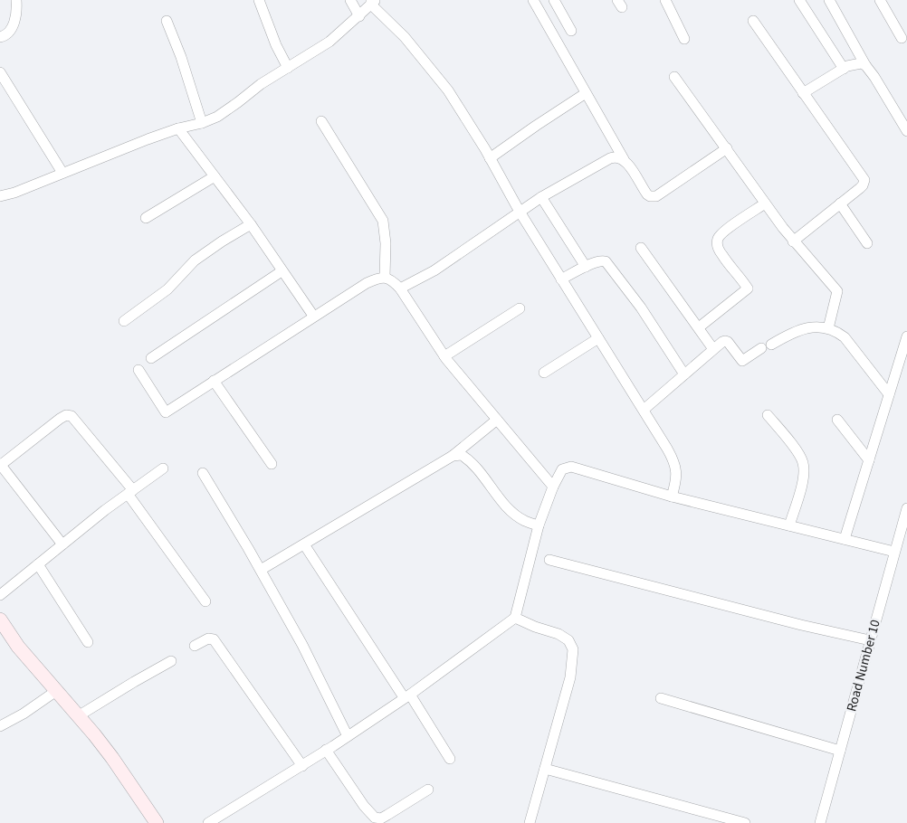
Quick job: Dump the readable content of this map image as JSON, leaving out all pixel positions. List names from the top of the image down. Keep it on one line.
{"streets":{"street":["Road Number 10"]}}
